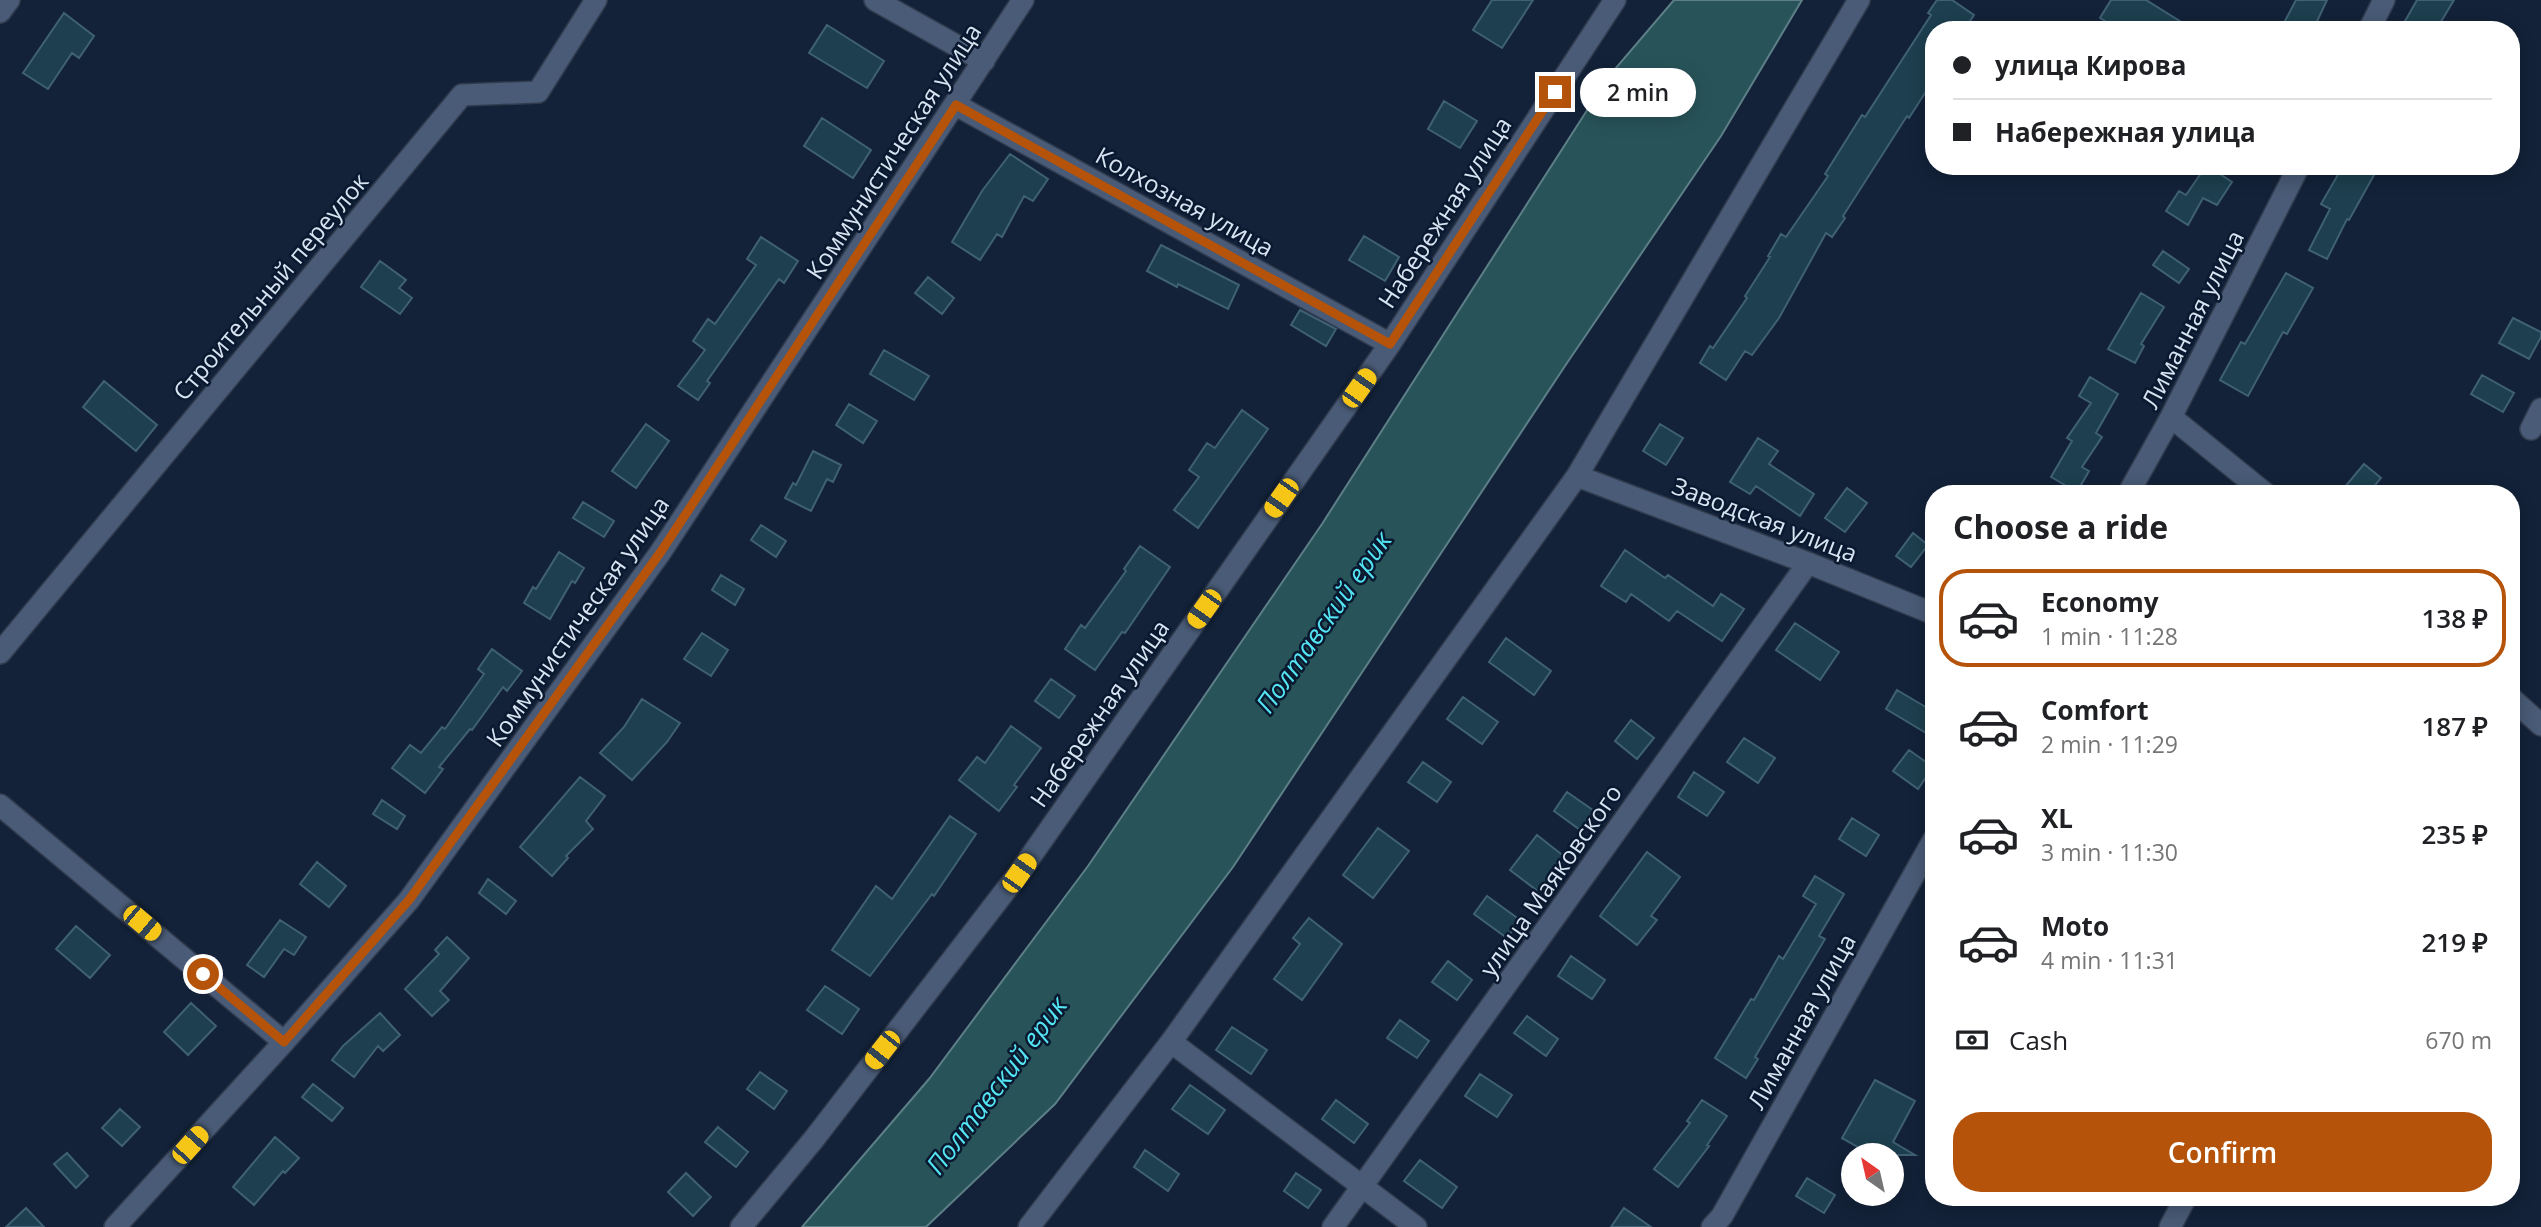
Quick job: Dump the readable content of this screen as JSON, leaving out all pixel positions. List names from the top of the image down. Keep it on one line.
{"streets":{"street":["Коммунистическая улица","Колхозная улица","Набережная улица","Строительный переулок","Лиманная улица","Заводская улица","улица Маяковского"]},"crossings":[["Коммунистическая улица","Колхозная улица"],["Колхозная улица","Набережная улица"],["Заводская улица","улица Маяковского"]],"water":["Полтавский ерик"],"north":"top left","page":{"banner":["улица Кирова","Набережная улица"],"bubble":"2 min","heading":"Choose a ride","list":[{"name":"Economy","note":"1 min · 11:28","value":"138 ₽"},{"name":"Comfort","note":"2 min · 11:29","value":"187 ₽"},{"name":"XL","note":"3 min · 11:30","value":"235 ₽"},{"name":"Moto","note":"4 min · 11:31","value":"219 ₽"}],"pay":["Cash","670 m"],"buttons":"Confirm"}}
